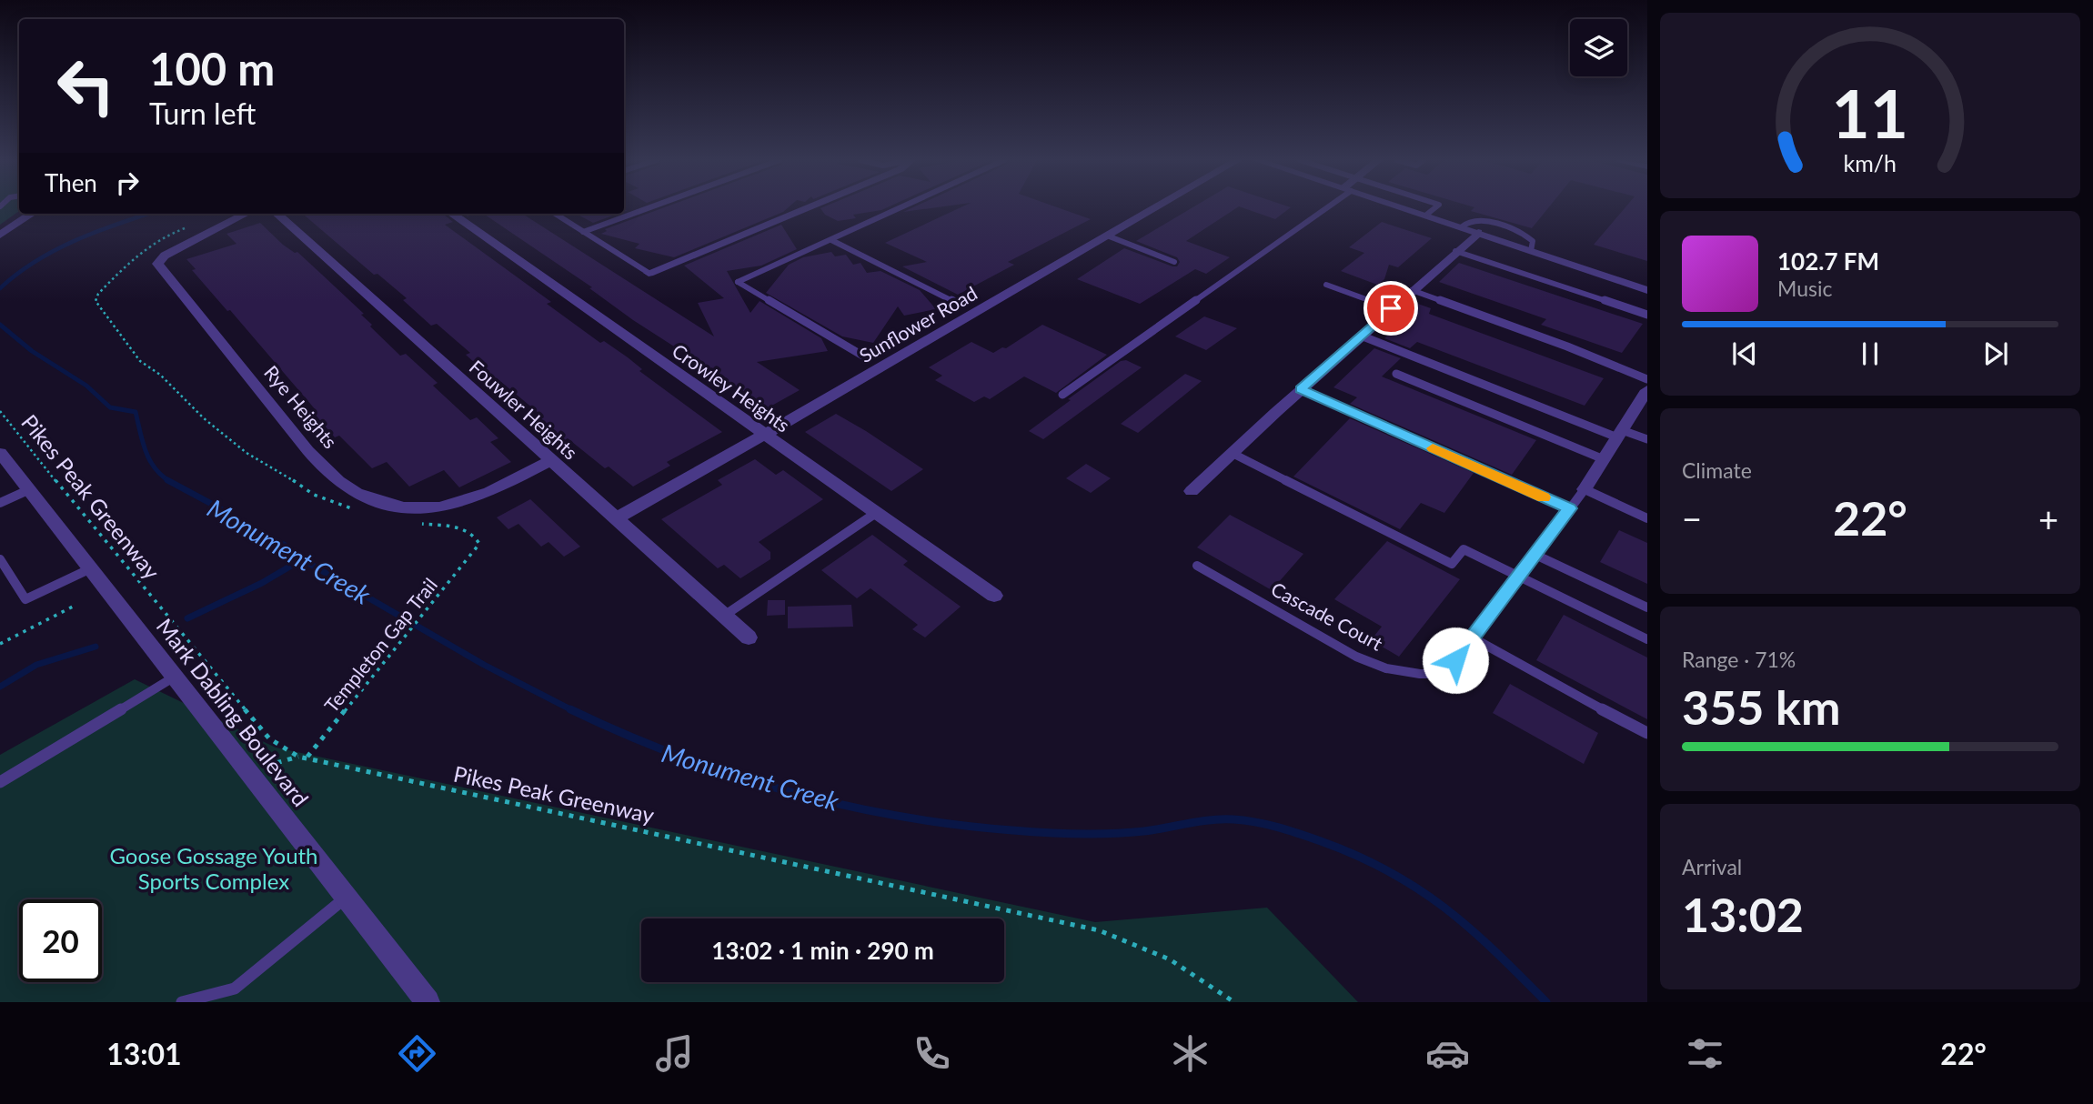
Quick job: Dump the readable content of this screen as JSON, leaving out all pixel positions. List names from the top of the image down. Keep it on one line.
{"streets":{"street":["Sunflower Road","Crowley Heights","Rye Heights","Fouwler Heights","Mark Dabling Boulevard"],"lane":["Cascade Court"],"path":["Pikes Peak Greenway","Templeton Gap Trail"]},"crossings":[["Sunflower Road","Crowley Heights"],["Sunflower Road","Fouwler Heights"],["Rye Heights","Fouwler Heights"],["Pikes Peak Greenway","Templeton Gap Trail"]],"water":["Monument Creek"],"parks":["Goose Gossage Youth Sports Complex"],"page":{"turn":["100 m","Turn left"],"then":"Then","song":["102.7 FM","Music"],"tile":["Climate",["Range · 71%","355 km"],["Arrival","13:02"]],"heat":["−","22°","+"],"limit":"20","trip":"13:02 · 1 min · 290 m","tabs":["13:01","22°"],"gauge":["11","km/h"]}}
